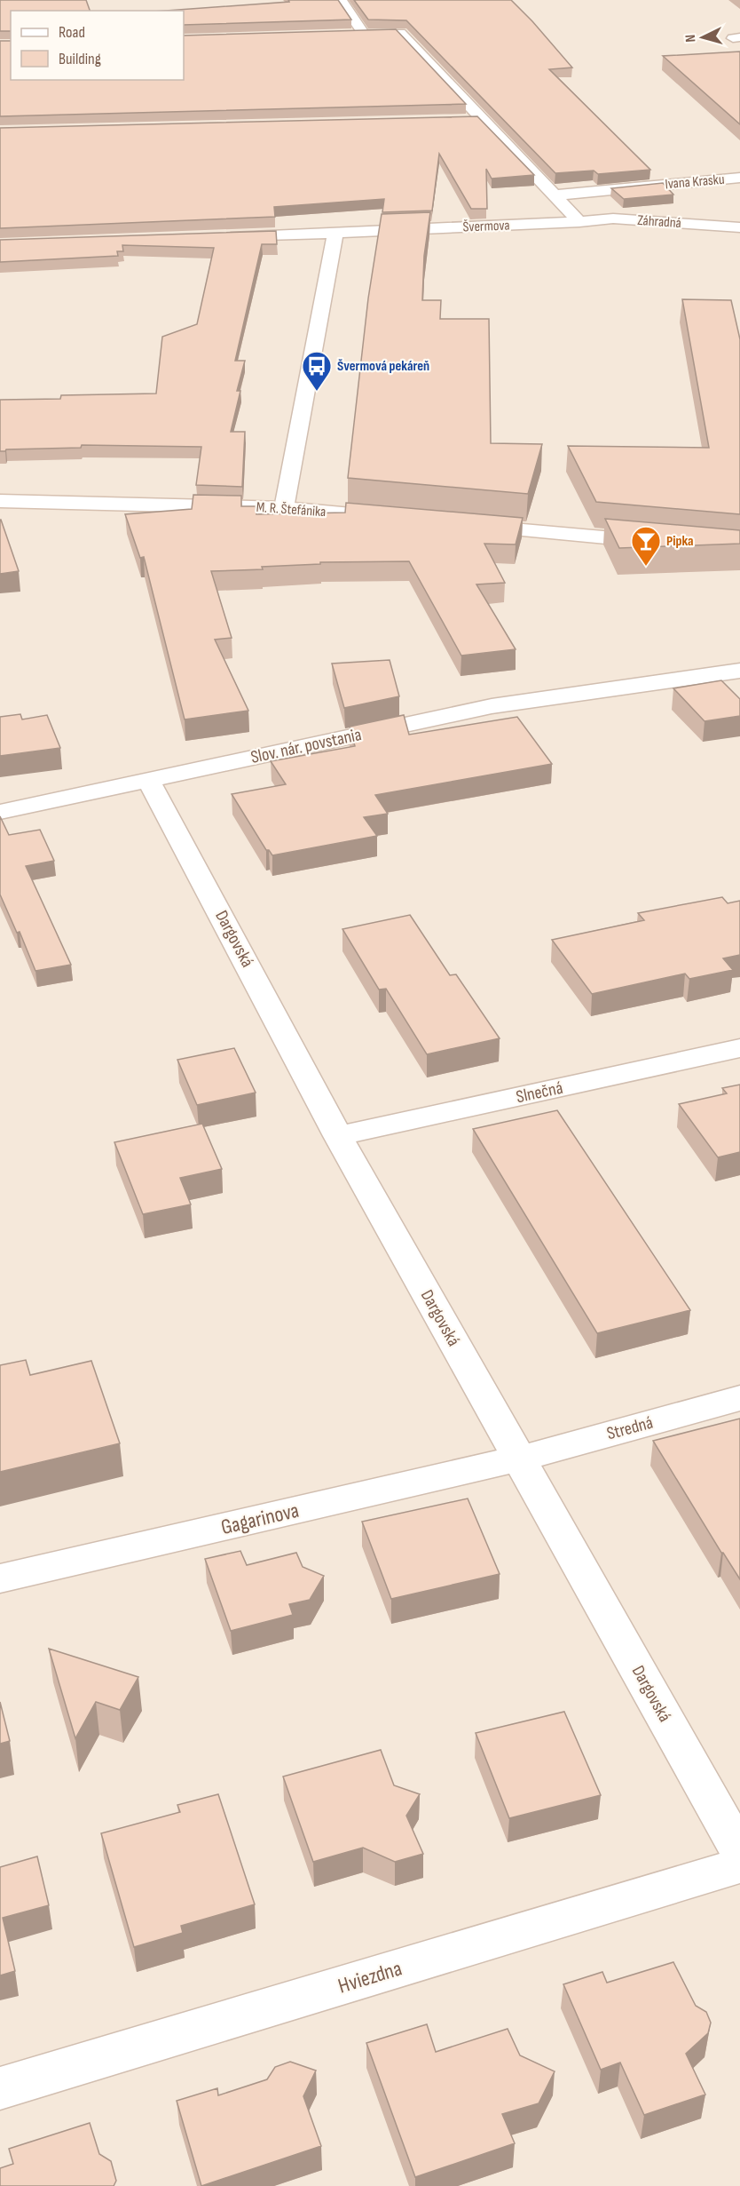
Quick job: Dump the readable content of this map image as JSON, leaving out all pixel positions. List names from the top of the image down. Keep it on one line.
{"streets":{"street":["Ivana Krasku","Záhradná","Švermova","M. R. Štefánika","Slov. nár. povstania","Dargovská","Slnečná","Stredná","Gagarinova","Hviezdna"]},"crossings":[["Záhradná","Švermova"],["Slov. nár. povstania","Dargovská"],["Dargovská","Slnečná"],["Dargovská","Stredná"],["Dargovská","Gagarinova"],["Stredná","Gagarinova"]],"places":{"bus stop":["Švermová pekáreň"],"bar":["Pipka"]},"legend":["Road","Building"],"north":"left"}
